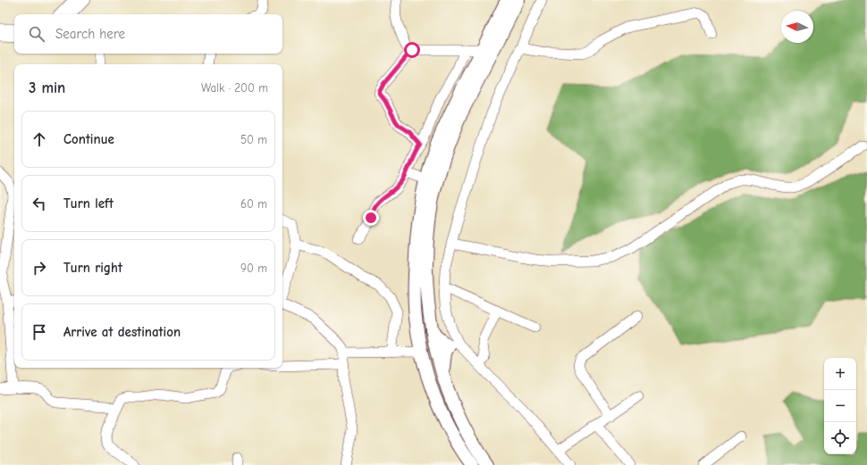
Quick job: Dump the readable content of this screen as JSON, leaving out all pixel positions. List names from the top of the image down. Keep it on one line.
{"north":"left","page":{"search":"Search here","heading":["3 min","Walk · 200 m"],"list":[["Continue","50 m"],["Turn left","60 m"],["Turn right","90 m"],"Arrive at destination"],"map_buttons":["+","−"]}}
